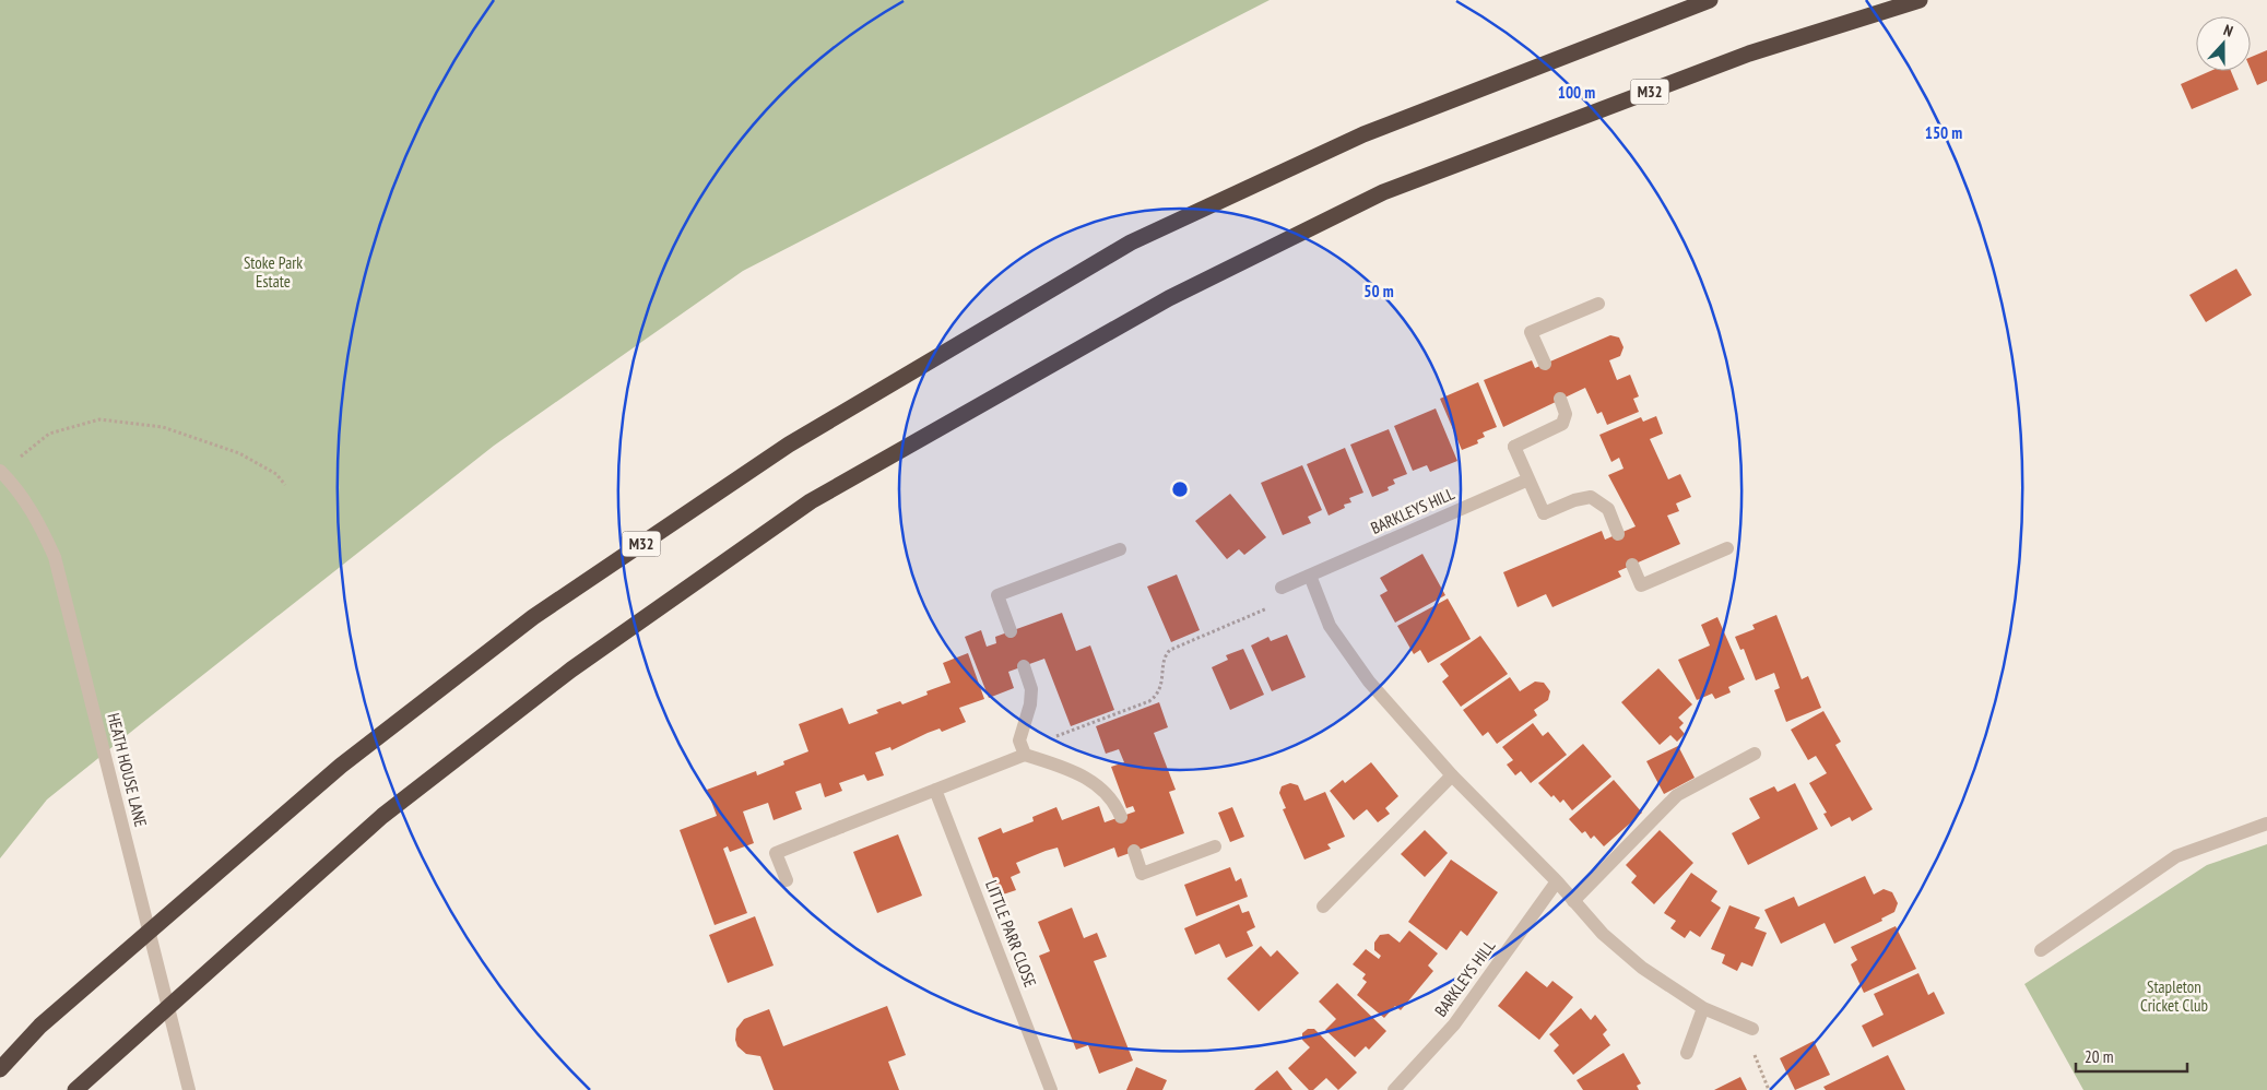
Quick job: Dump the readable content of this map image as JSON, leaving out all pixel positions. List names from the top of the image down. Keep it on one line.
{"streets":{"highway":["M32"],"street":["BARKLEYS HILL","HEATH HOUSE LANE","LITTLE PARR CLOSE"]},"parks":["Stoke Park Estate","Stapleton Cricket Club"],"scale_bar":"20 m","north":"top","rings":["100 m","150 m","50 m"]}
